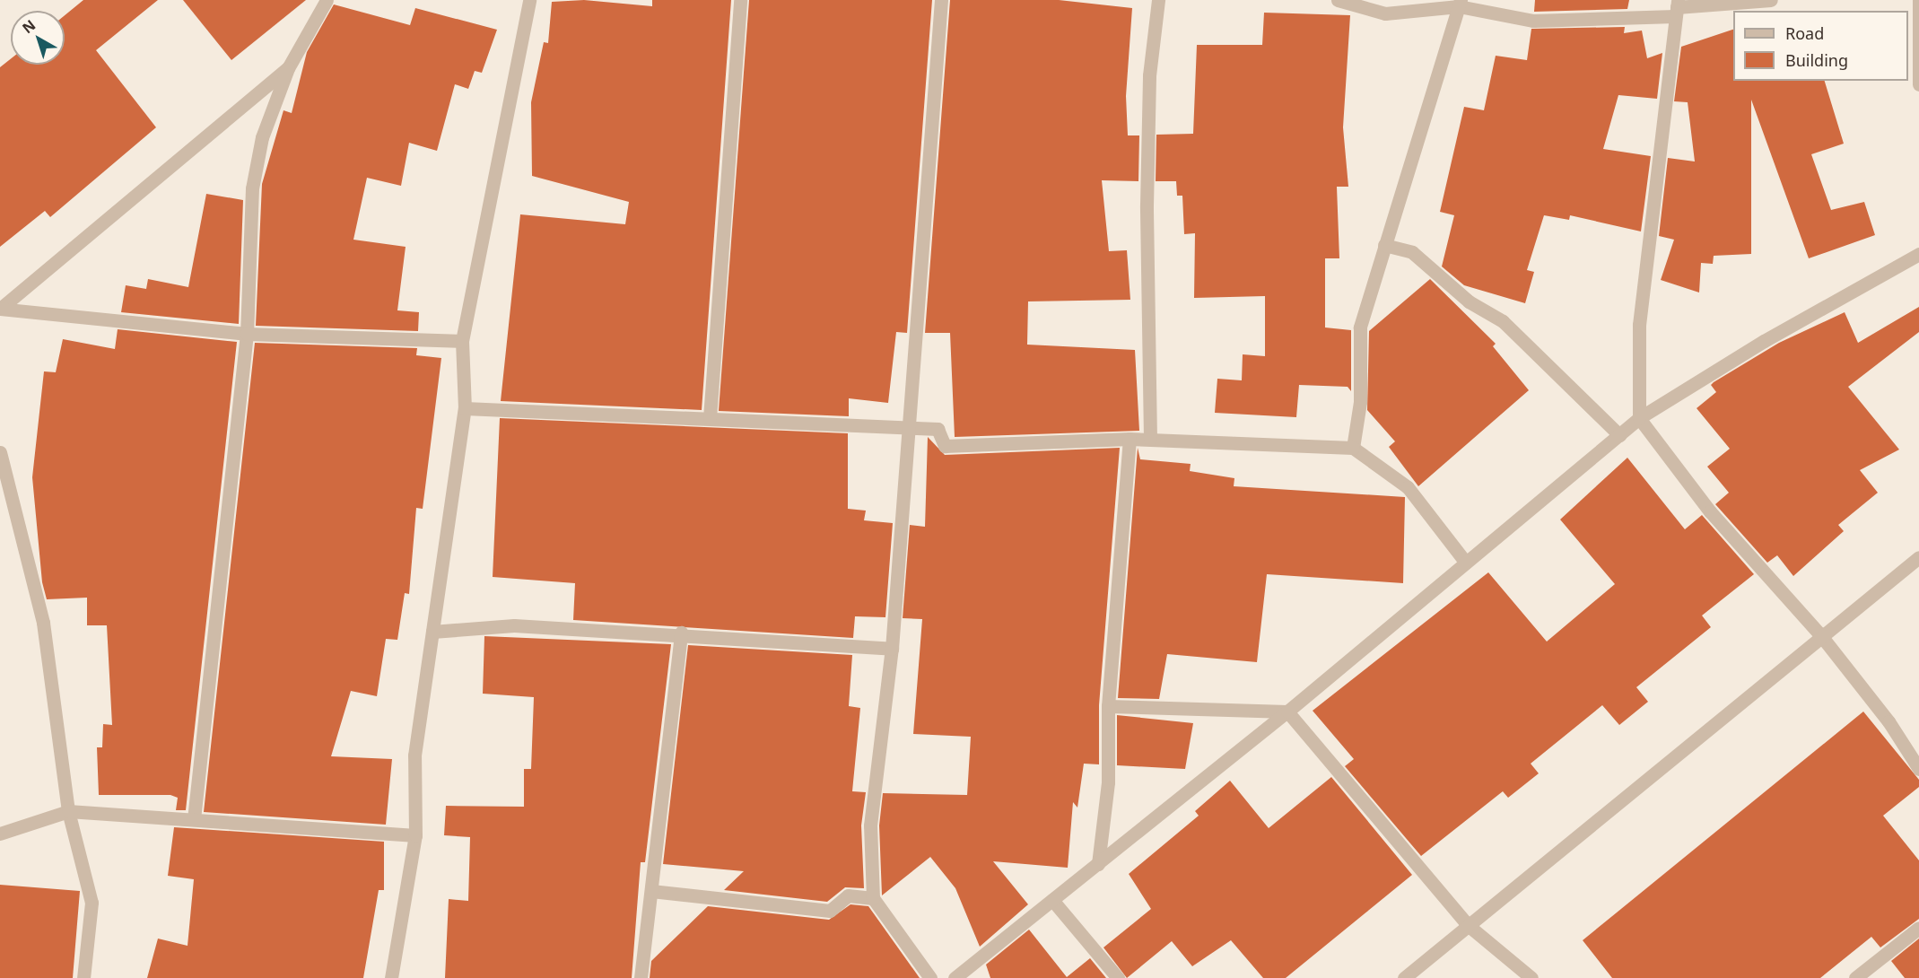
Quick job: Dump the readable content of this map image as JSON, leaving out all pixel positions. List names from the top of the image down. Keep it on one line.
{"legend":["Road","Building"],"north":"top left"}
